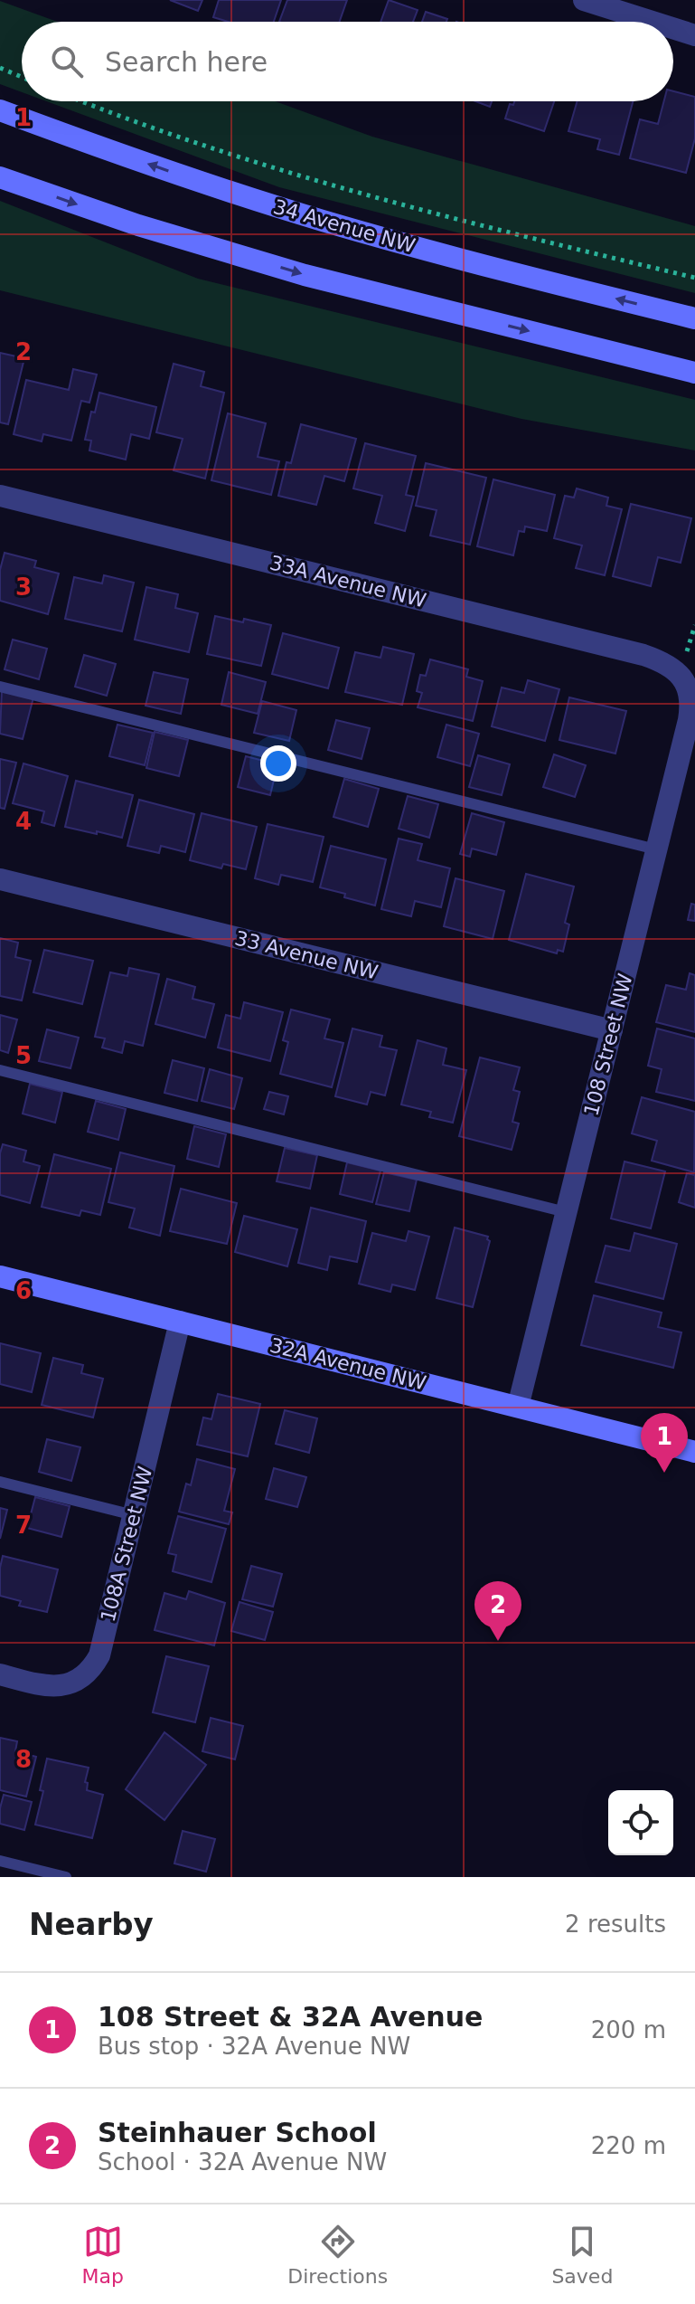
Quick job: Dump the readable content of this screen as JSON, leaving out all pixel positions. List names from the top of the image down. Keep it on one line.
{"streets":{"main road":["34 Avenue NW","32A Avenue NW"],"street":["33A Avenue NW","33 Avenue NW","108 Street NW","108A Street NW"]},"crossings":[["33A Avenue NW","108 Street NW"],["33 Avenue NW","108 Street NW"],["108 Street NW","32A Avenue NW"],["32A Avenue NW","108A Street NW"]],"page":{"search":"Search here","pins":["1","2"],"heading":["Nearby","2 results"],"list":[{"mark":"1","name":"108 Street & 32A Avenue","note":"Bus stop · 32A Avenue NW","value":"200 m"},{"mark":"2","name":"Steinhauer School","note":"School · 32A Avenue NW","value":"220 m"}],"nav":["Map","Directions","Saved"]},"grid":{"rows":["1","2","3","4","5","6","7","8"]}}
